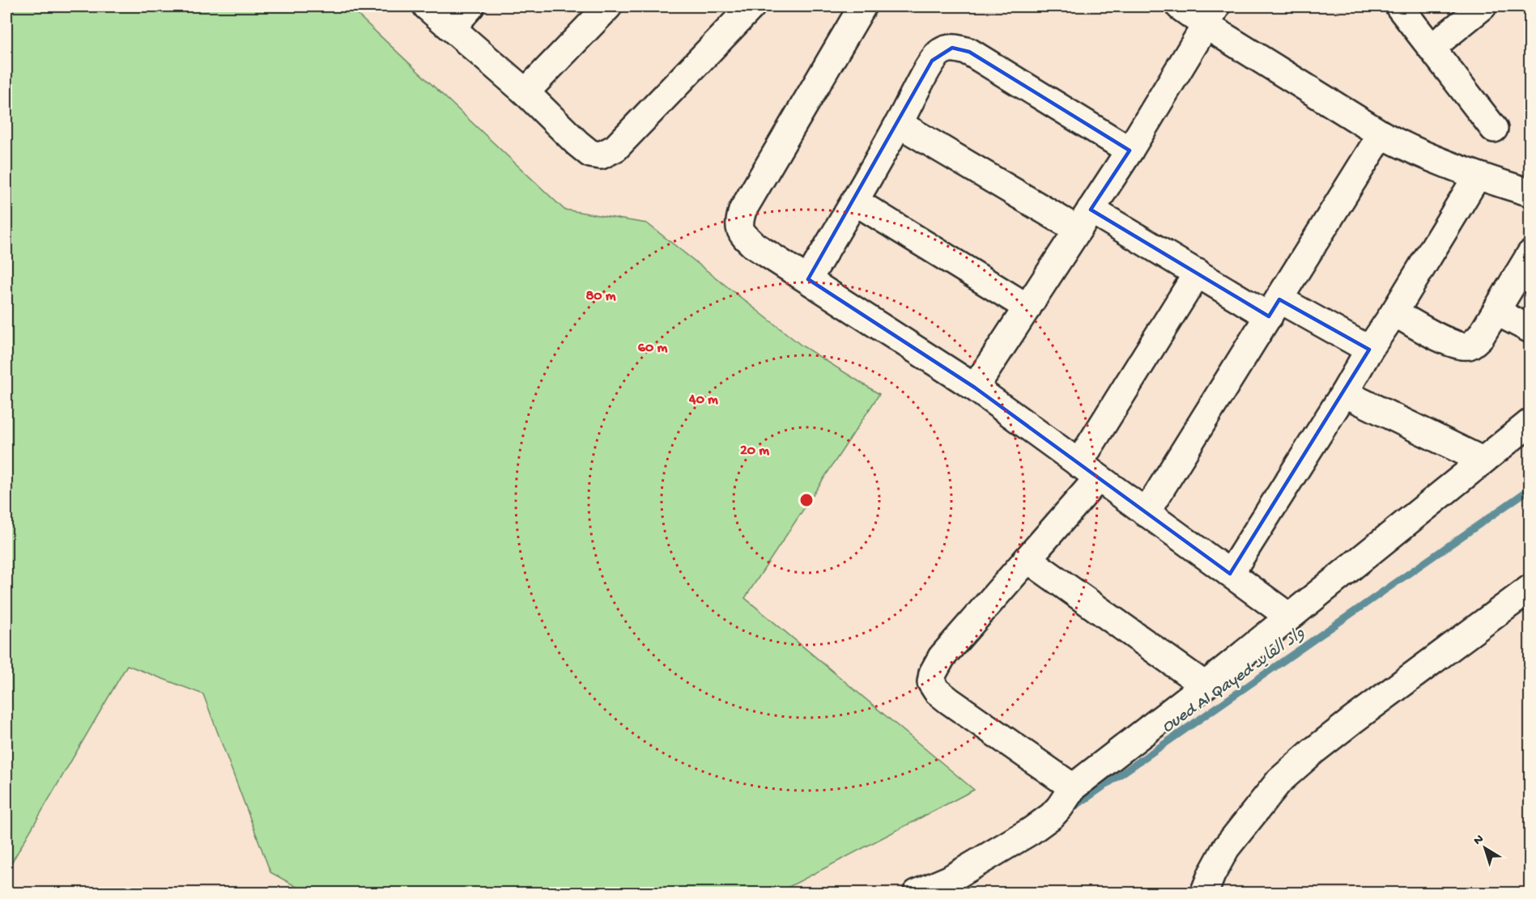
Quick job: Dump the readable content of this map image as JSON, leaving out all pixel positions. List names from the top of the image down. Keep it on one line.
{"water":["Oued Al Qayed واد القايد"],"north":"top left","rings":["80 m","60 m","40 m","20 m"]}
